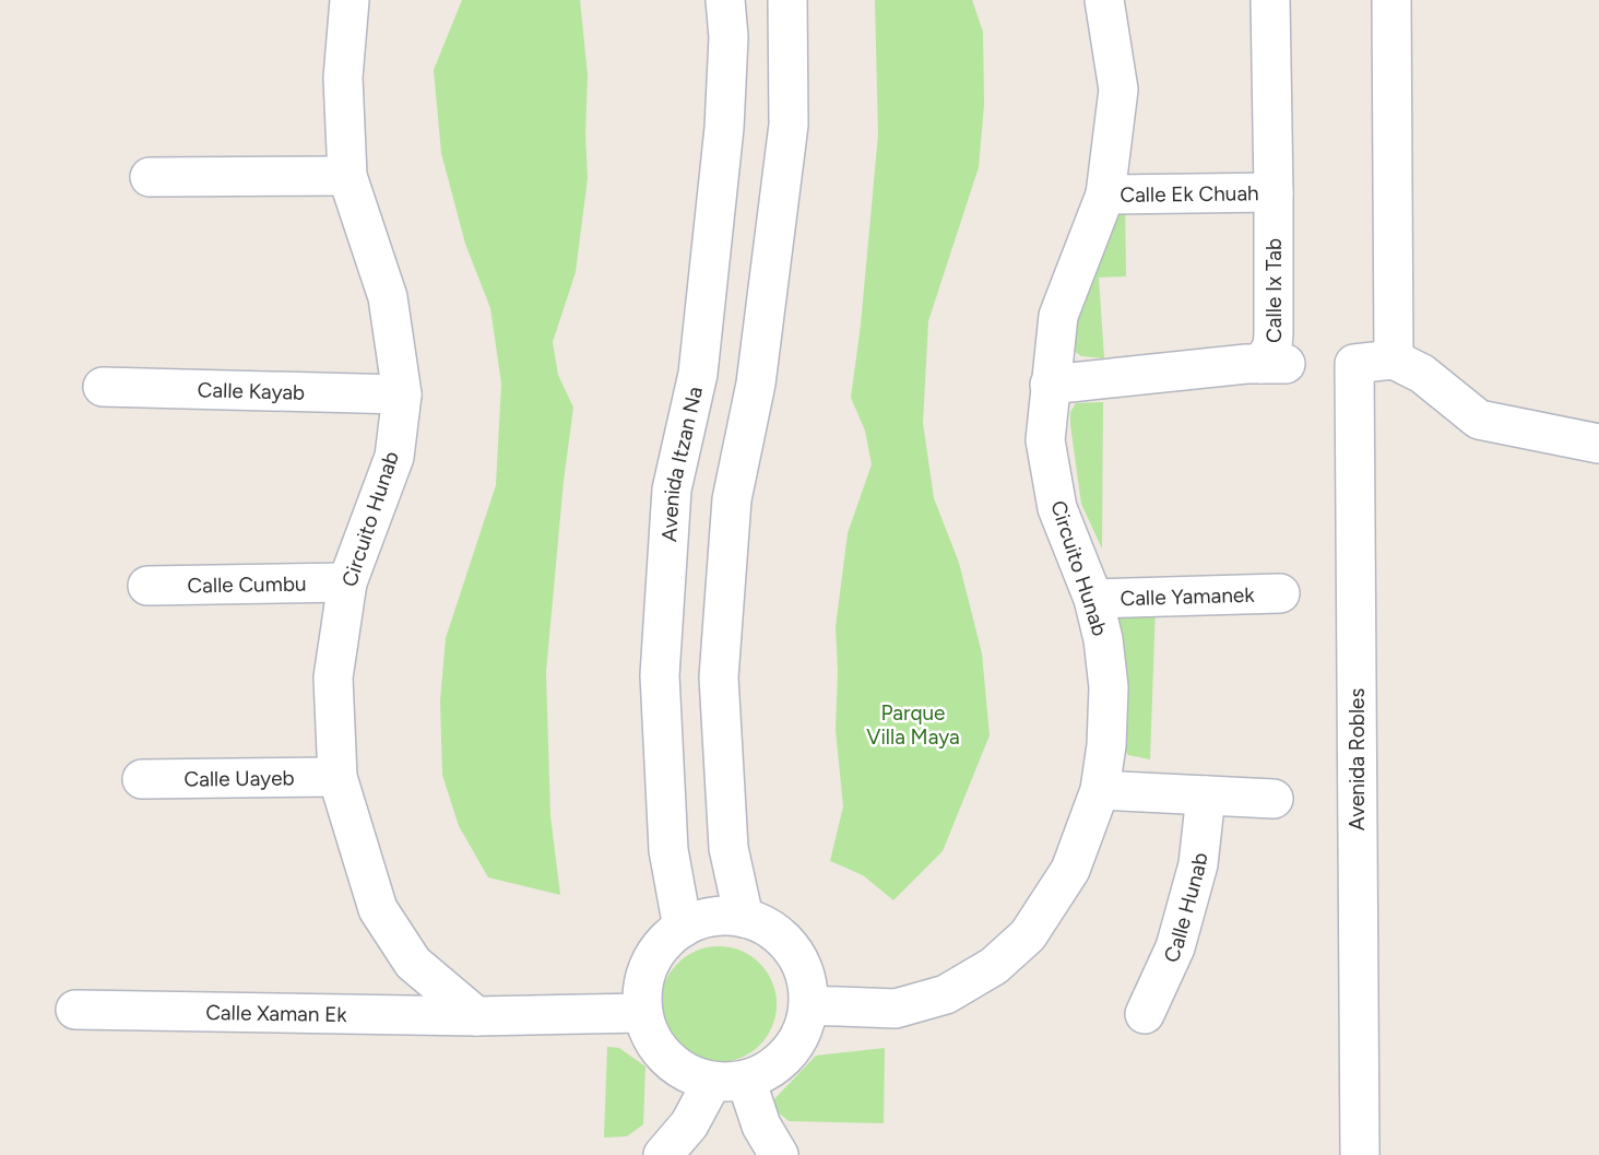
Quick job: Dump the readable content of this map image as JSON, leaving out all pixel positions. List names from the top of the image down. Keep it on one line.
{"streets":{"street":["Calle Ek Chuah","Calle Ix Tab","Calle Kayab","Avenida Itzan Na","Circuito Hunab","Calle Cumbu","Calle Yamanek","Avenida Robles","Calle Uayeb","Calle Hunab","Calle Xaman Ek"]},"crossings":[["Calle Ek Chuah","Calle Ix Tab"],["Calle Ek Chuah","Circuito Hunab"],["Calle Ix Tab","Circuito Hunab"],["Calle Kayab","Circuito Hunab"],["Avenida Itzan Na","Circuito Hunab"],["Circuito Hunab","Calle Cumbu"],["Circuito Hunab","Calle Yamanek"],["Circuito Hunab","Calle Uayeb"],["Circuito Hunab","Calle Xaman Ek"]],"parks":["Parque Villa Maya"]}
